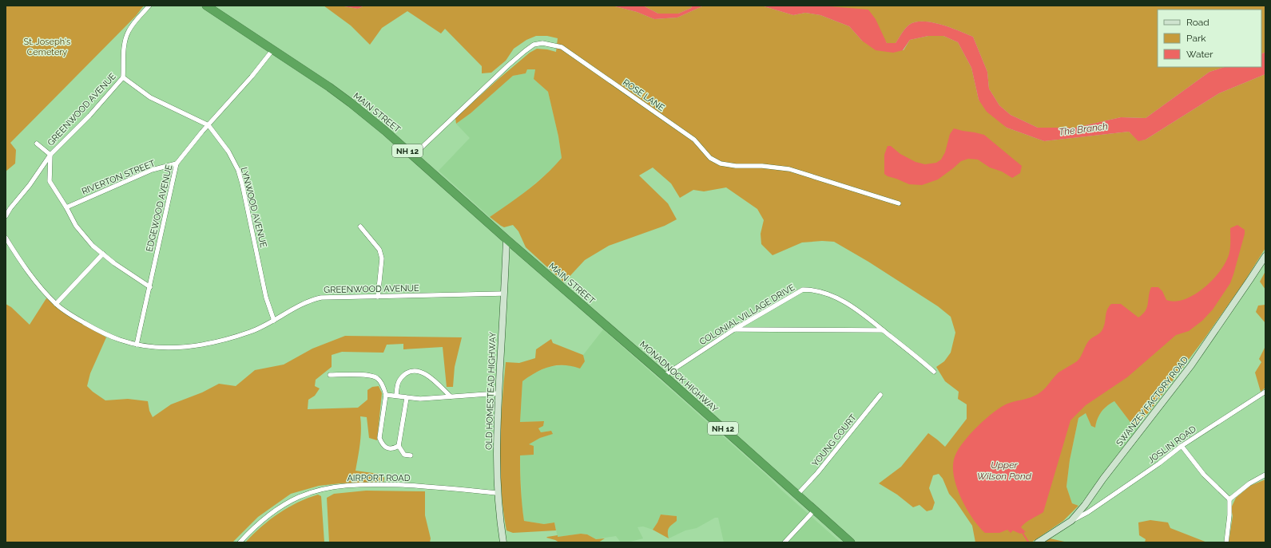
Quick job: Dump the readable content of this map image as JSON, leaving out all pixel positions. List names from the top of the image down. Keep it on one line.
{"streets":{"highway":["MAIN STREET","NH 12","MONADNOCK HIGHWAY"],"street":["ROSE LANE","GREENWOOD AVENUE","RIVERTON STREET","LYNWOOD AVENUE","EDGEWOOD AVENUE","COLONIAL VILLAGE DRIVE","OLD HOMESTEAD HIGHWAY","SWANZEY FACTORY ROAD","YOUNG COURT","JOSLIN ROAD","AIRPORT ROAD"]},"crossings":[["ROSE LANE","MAIN STREET"],["GREENWOOD AVENUE","LYNWOOD AVENUE"],["GREENWOOD AVENUE","EDGEWOOD AVENUE"],["GREENWOOD AVENUE","OLD HOMESTEAD HIGHWAY"],["MAIN STREET","EDGEWOOD AVENUE"],["MAIN STREET","MONADNOCK HIGHWAY"],["MAIN STREET","OLD HOMESTEAD HIGHWAY"],["RIVERTON STREET","EDGEWOOD AVENUE"],["LYNWOOD AVENUE","EDGEWOOD AVENUE"],["COLONIAL VILLAGE DRIVE","MONADNOCK HIGHWAY"],["MONADNOCK HIGHWAY","YOUNG COURT"],["OLD HOMESTEAD HIGHWAY","AIRPORT ROAD"],["SWANZEY FACTORY ROAD","JOSLIN ROAD"]],"water":["The Branch","Upper Wilson Pond"],"parks":["St. Joseph's Cemetery"],"legend":["Road","Park","Water"]}
